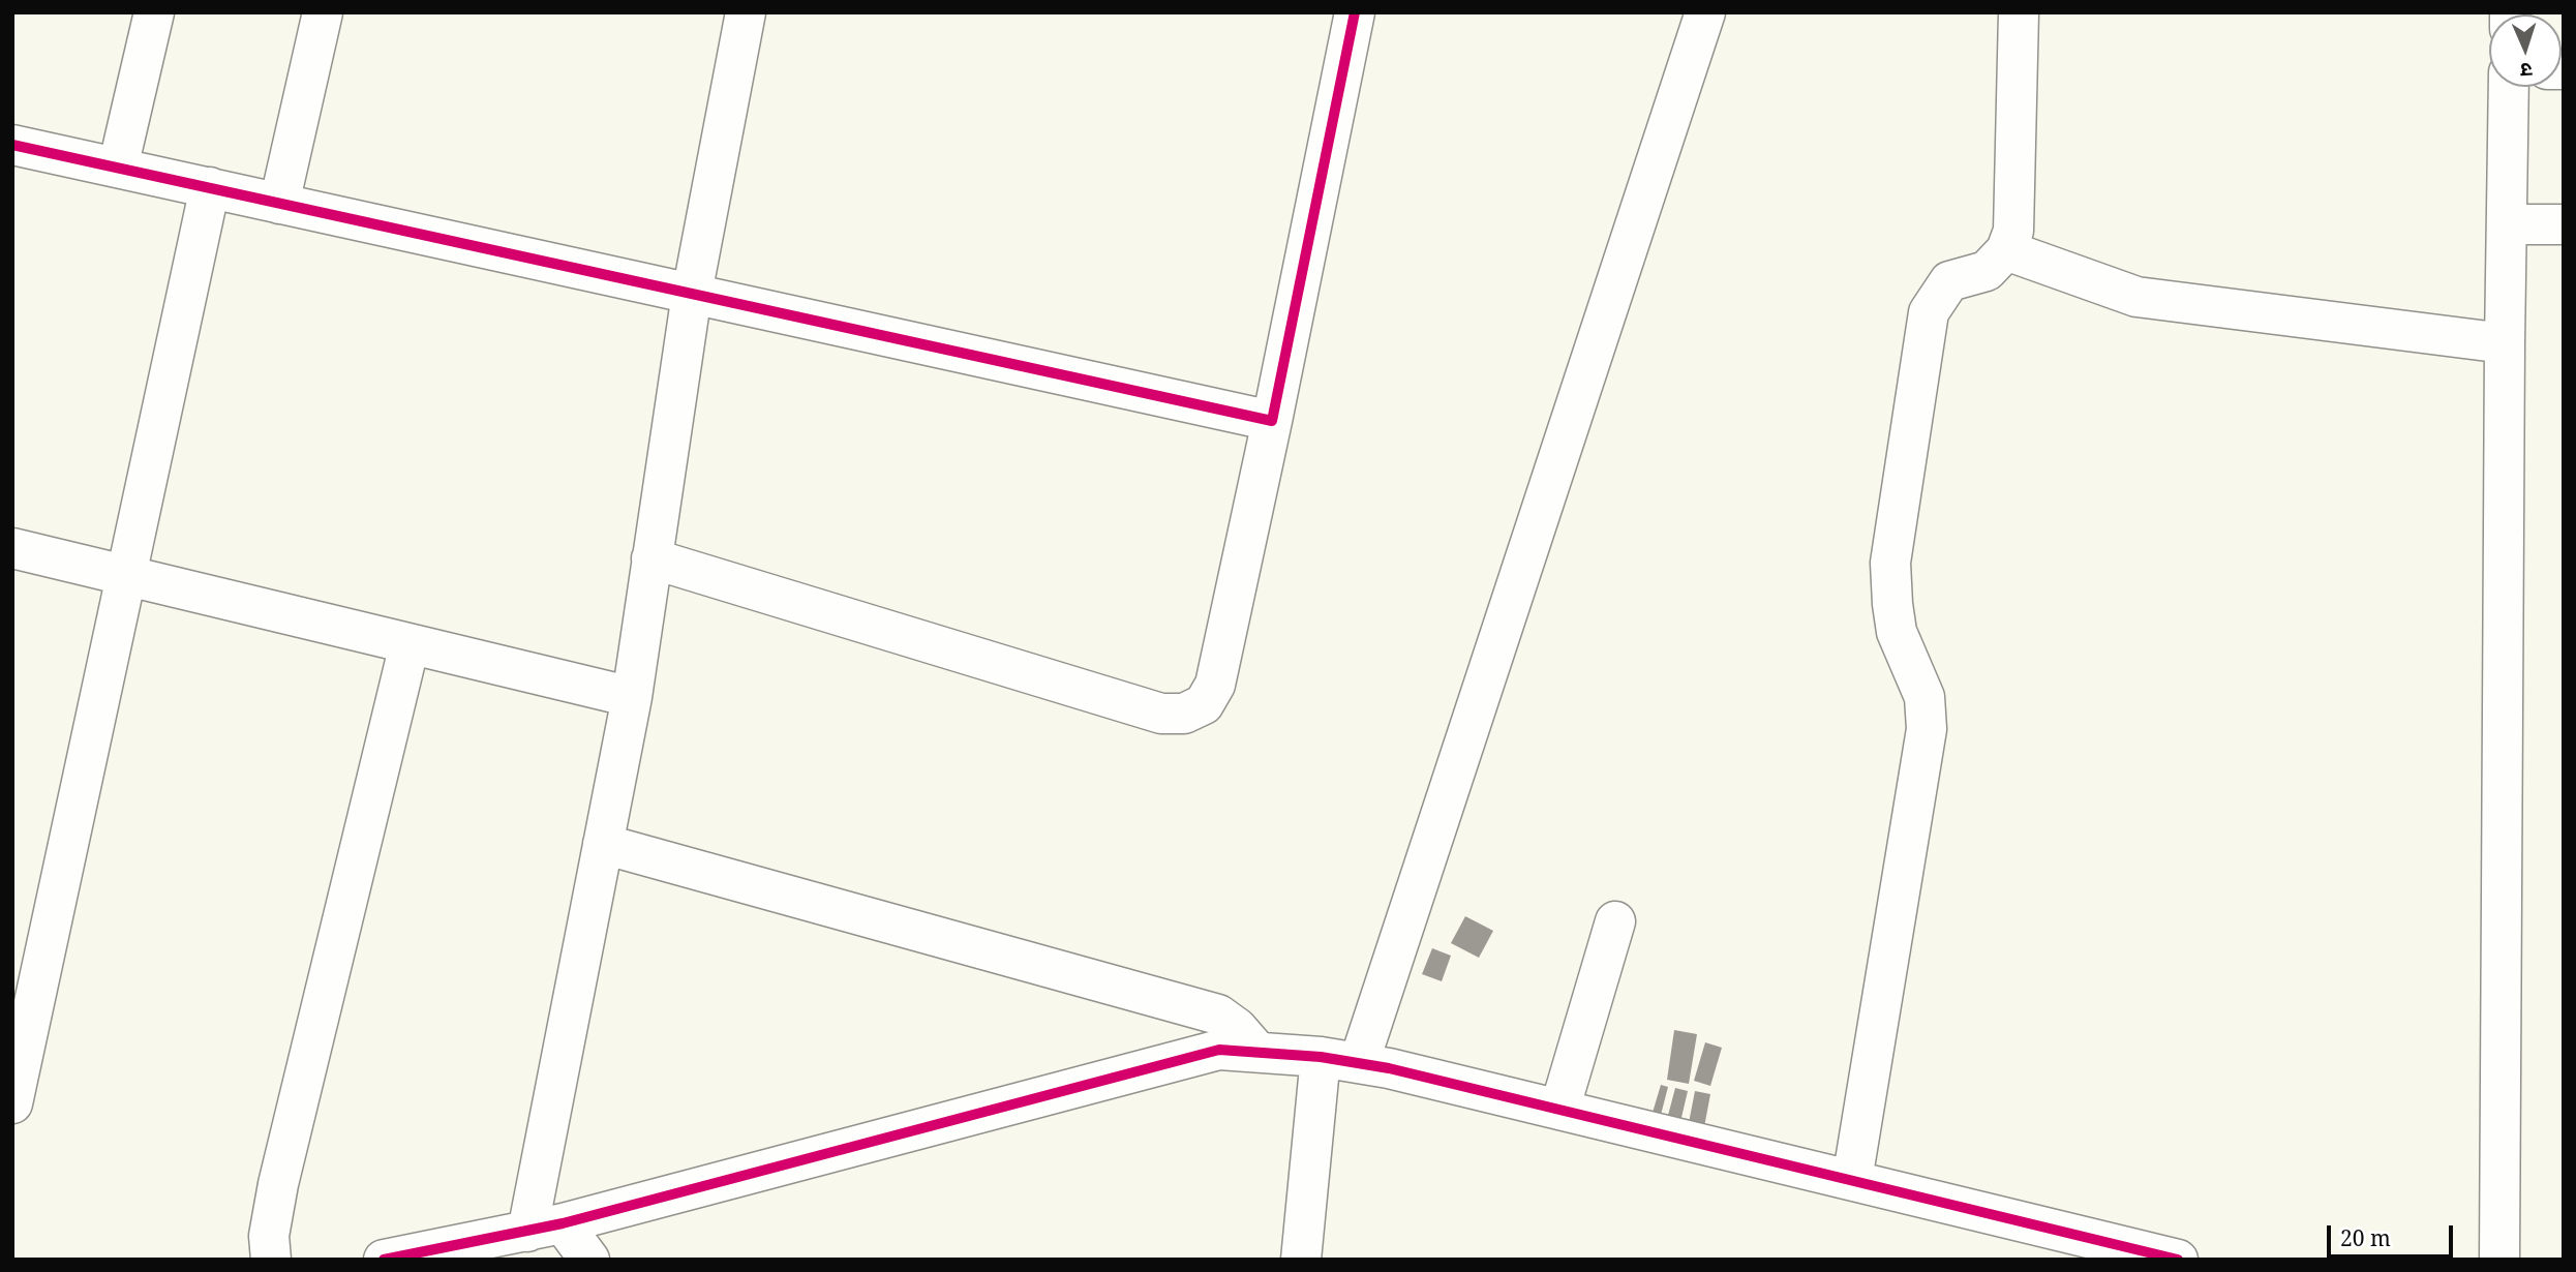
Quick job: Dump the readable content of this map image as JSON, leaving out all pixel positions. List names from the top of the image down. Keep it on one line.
{"scale_bar":"20 m","north":"bottom"}
